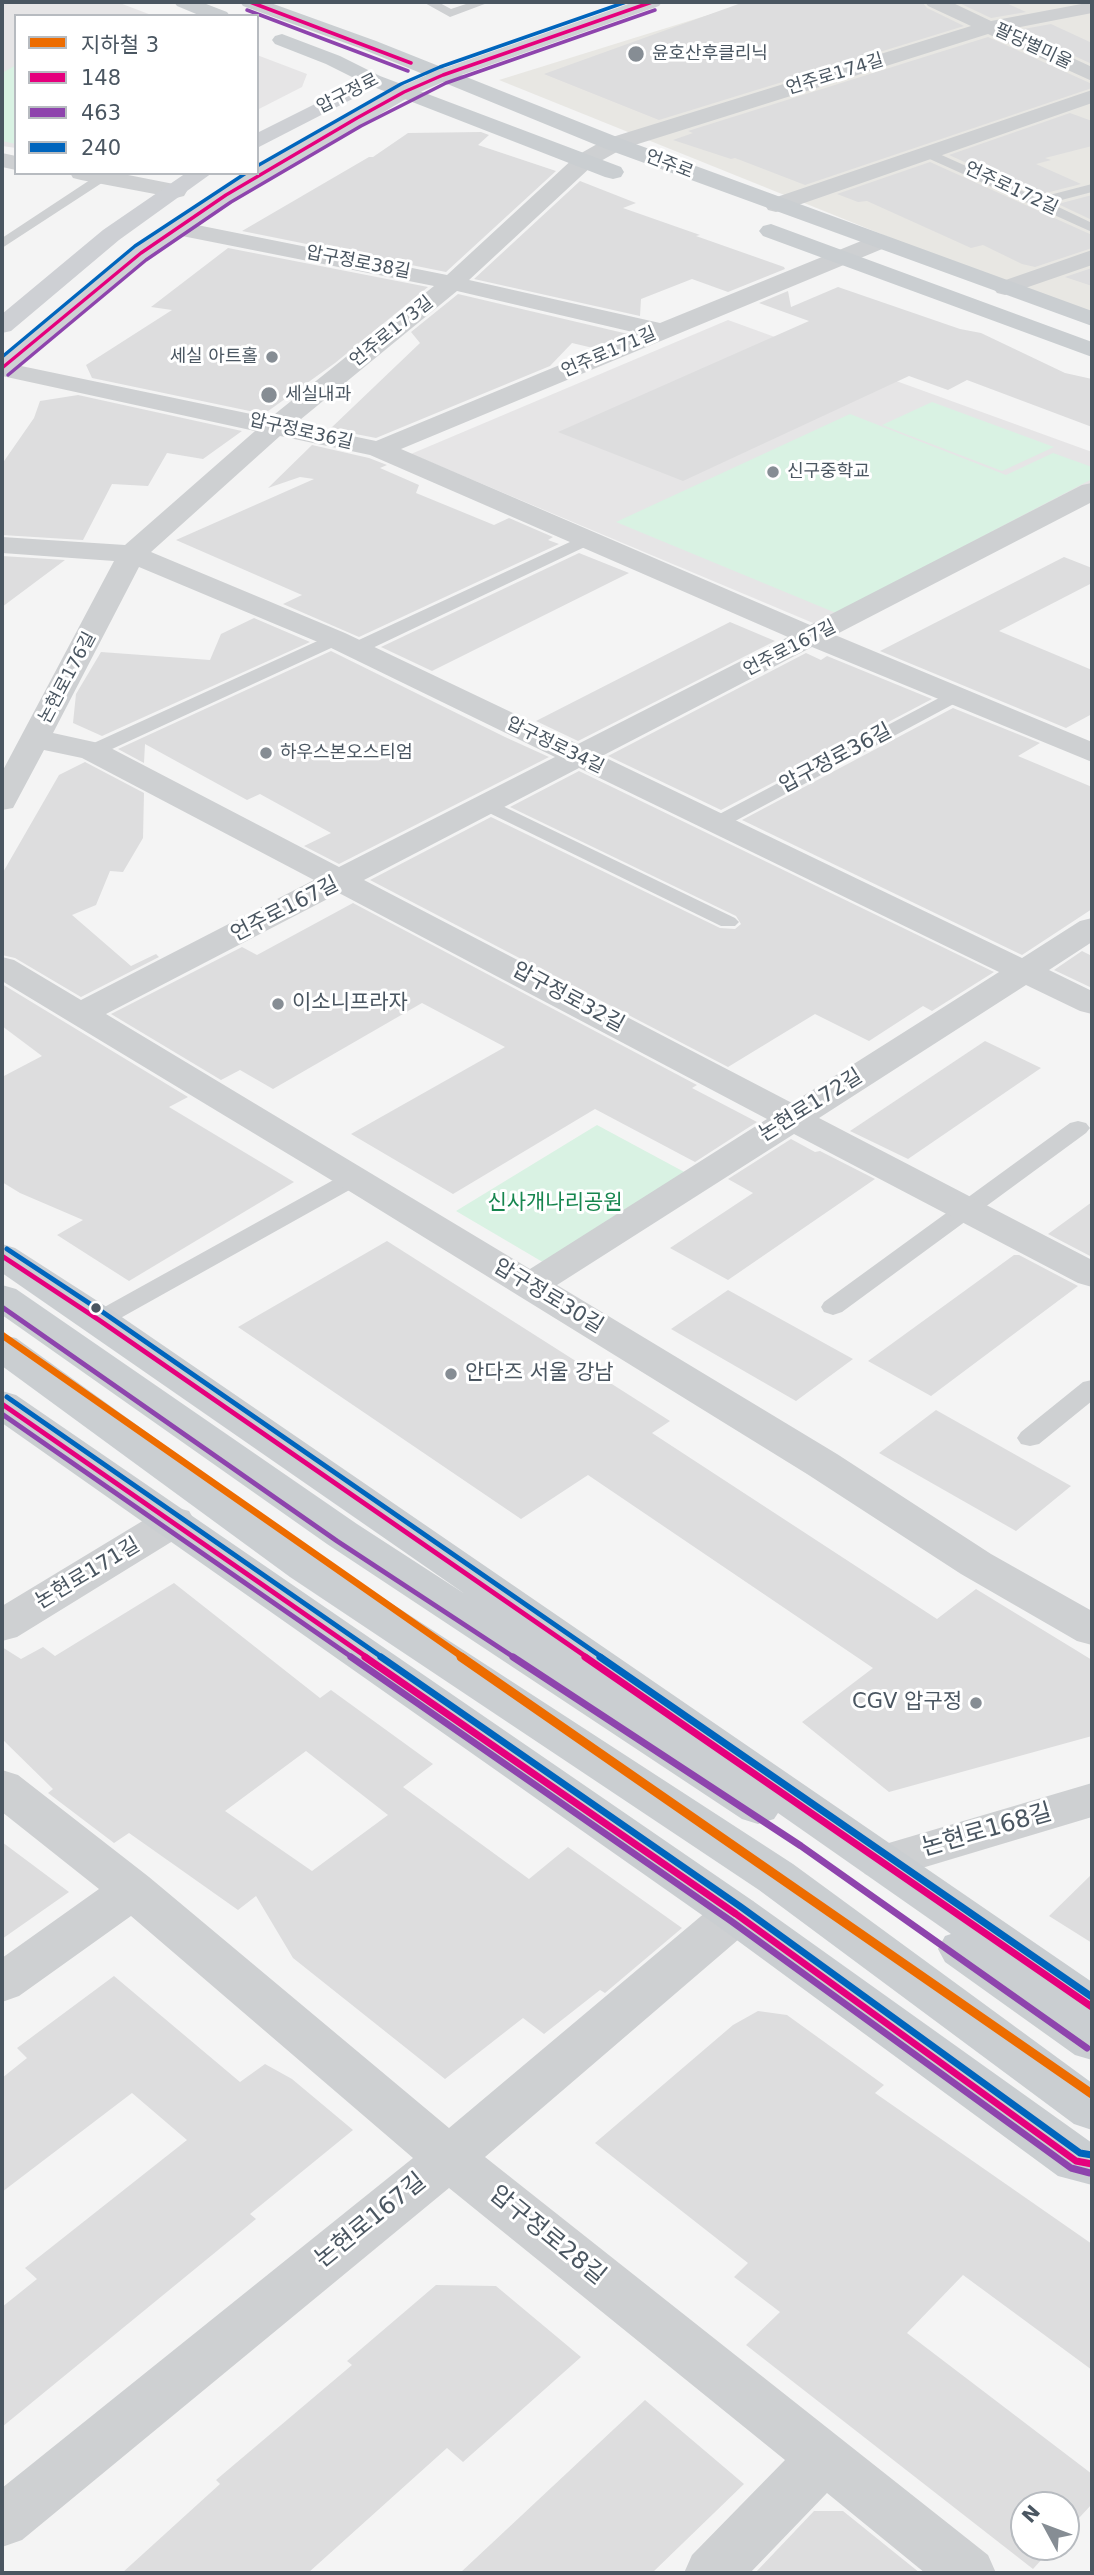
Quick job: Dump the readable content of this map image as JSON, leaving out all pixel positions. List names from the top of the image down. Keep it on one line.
{"streets":{"main road":["압구정로","언주로"],"street":["팔당별미울","언주로174길","언주로172길","압구정로38길","언주로173길","언주로171길","압구정로36길","언주로167길","논현로176길","압구정로34길","압구정로32길","논현로172길","압구정로30길","논현로171길","논현로168길","논현로167길","압구정로28길"]},"crossings":[["팔당별미울","언주로174길"],["언주로174길","언주로"],["언주로174길","언주로173길"],["압구정로","언주로"],["압구정로","압구정로38길"],["압구정로","압구정로36길"],["언주로","언주로172길"],["언주로","언주로173길"],["언주로","언주로171길"],["압구정로38길","언주로173길"],["압구정로38길","언주로171길"],["언주로173길","압구정로36길"],["언주로173길","논현로176길"],["언주로173길","압구정로34길"],["언주로171길","압구정로36길"],["압구정로36길","언주로167길"],["압구정로36길","압구정로34길"],["언주로167길","압구정로34길"],["언주로167길","압구정로32길"],["언주로167길","압구정로30길"],["논현로176길","압구정로34길"],["논현로176길","압구정로32길"],["압구정로34길","논현로172길"],["압구정로32길","논현로172길"],["논현로172길","압구정로30길"],["논현로167길","압구정로28길"]],"parks":["신사개나리공원"],"places":["윤호산후클리닉","세실 아트홀","세실내과","신구중학교","하우스본오스티엄","이소니프라자","안다즈 서울 강남","CGV 압구정"],"lines":["transit line 148","transit line 240","transit line 463","metro line 3"],"legend":["지하철 3","148","463","240"],"north":"top left"}
